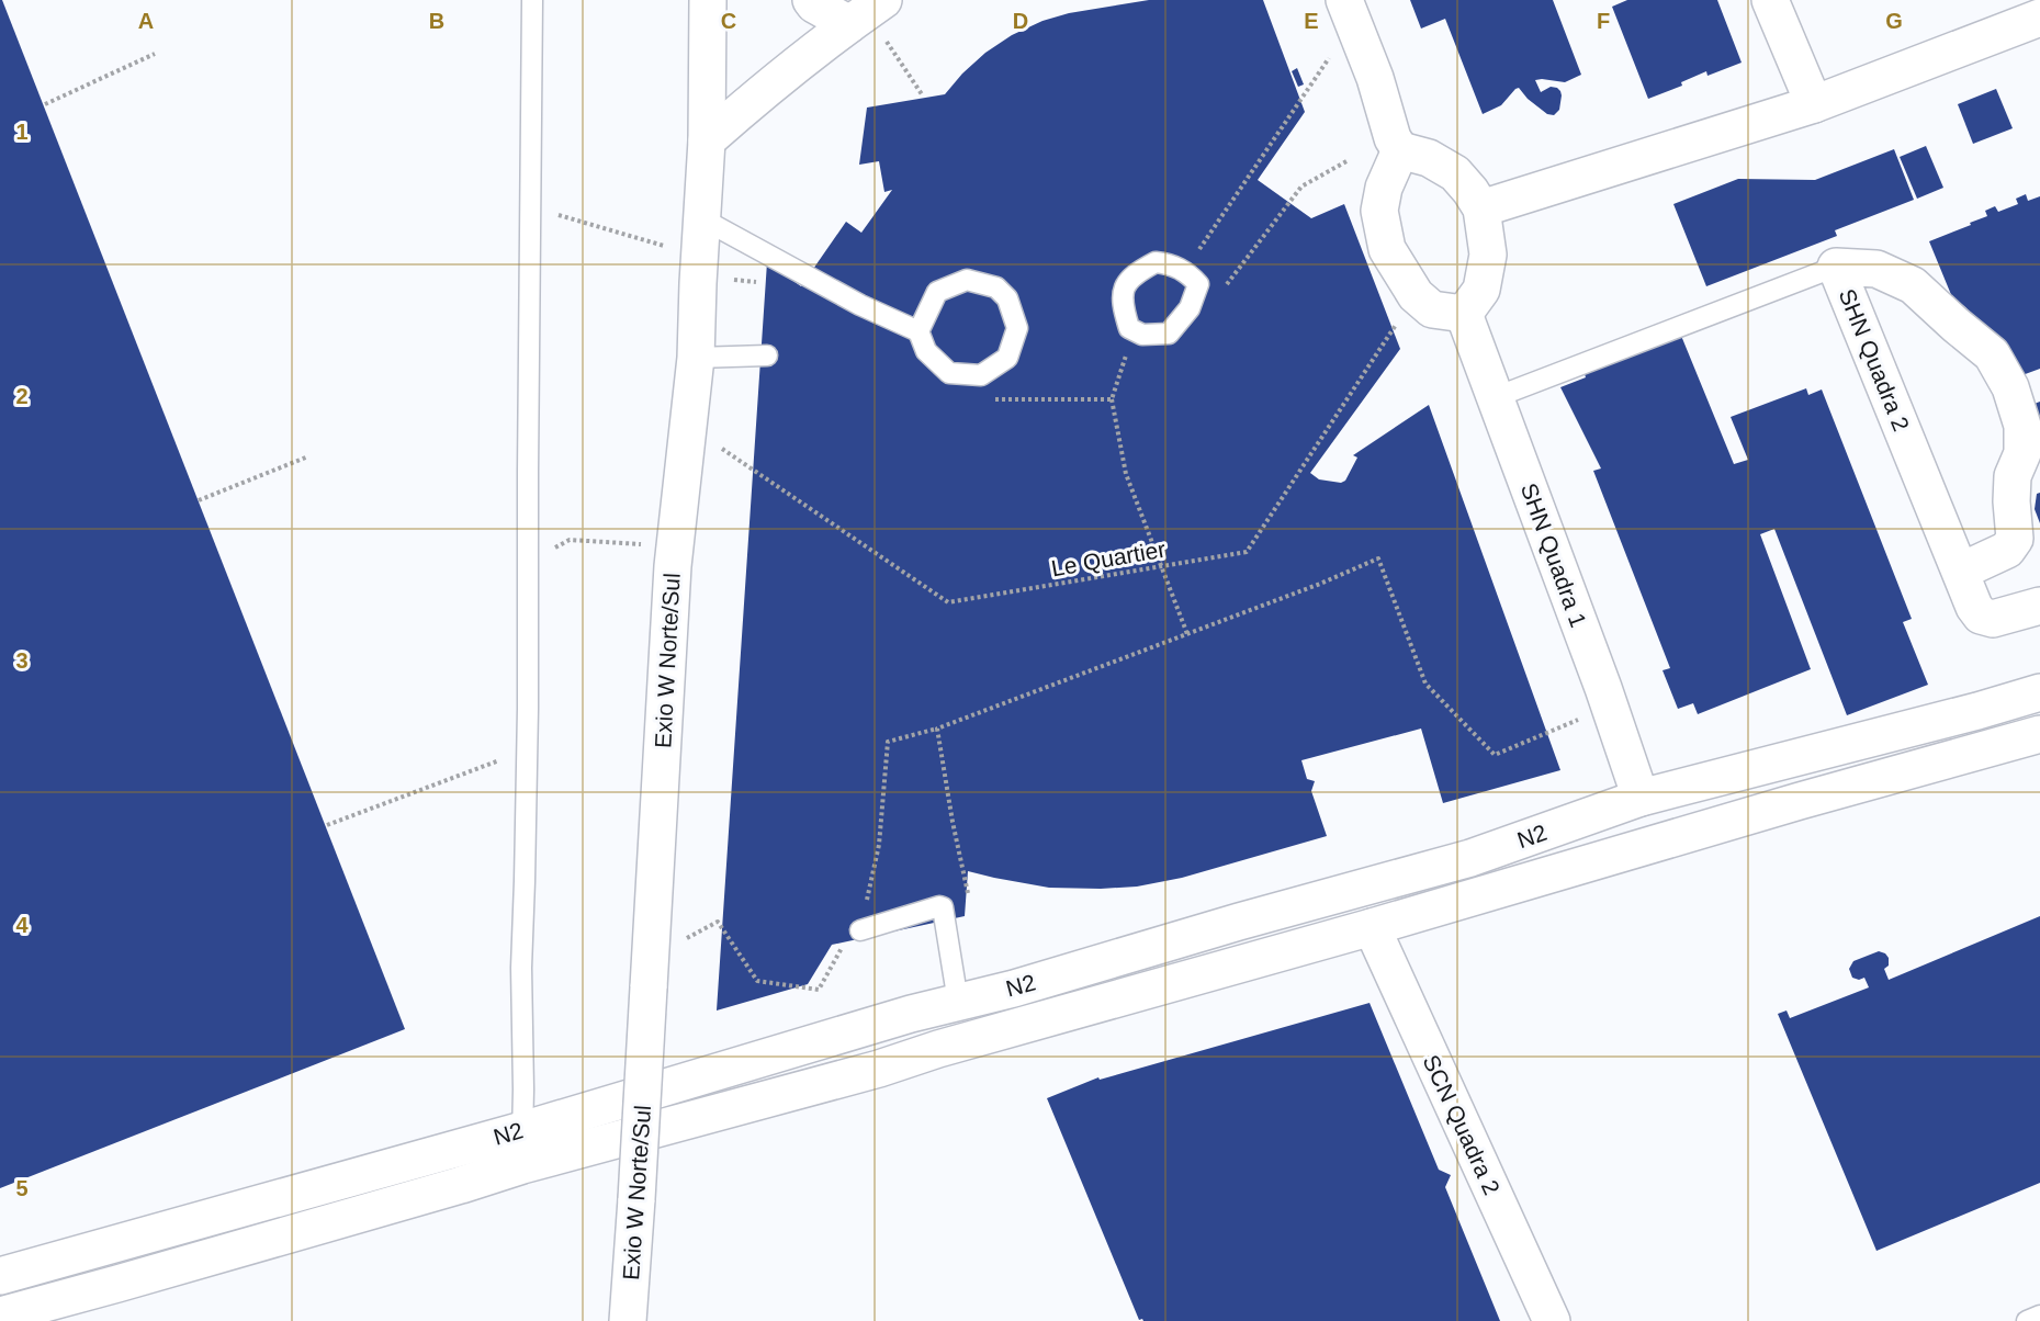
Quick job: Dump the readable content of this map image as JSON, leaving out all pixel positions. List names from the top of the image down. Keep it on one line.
{"streets":{"main road":["SHN Quadra 2","SHN Quadra 1","Exio W Norte/Sul","N2","SCN Quadra 2"],"path":["Le Quartier"]},"crossings":[["SHN Quadra 1","Le Quartier"],["SHN Quadra 1","N2"],["N2","SCN Quadra 2"]],"grid":{"columns":["A","B","C","D","E","F","G"],"rows":["1","2","3","4","5"]}}
